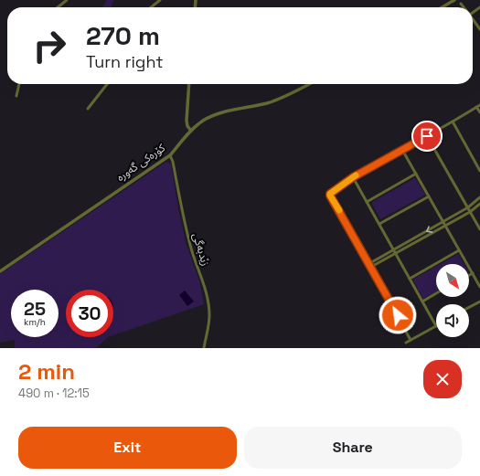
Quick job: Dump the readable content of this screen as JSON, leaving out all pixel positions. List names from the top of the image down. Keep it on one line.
{"streets":{"street":["کۆرەکی گەورە","زێدبەگی"]},"crossings":[["کۆرەکی گەورە","زێدبەگی"]],"north":"bottom right","page":{"turn":["270 m","Turn right"],"speed":"25 km/h","limit":"30","heading":["2 min","490 m · 12:15"],"buttons":["Exit","Share"]}}
